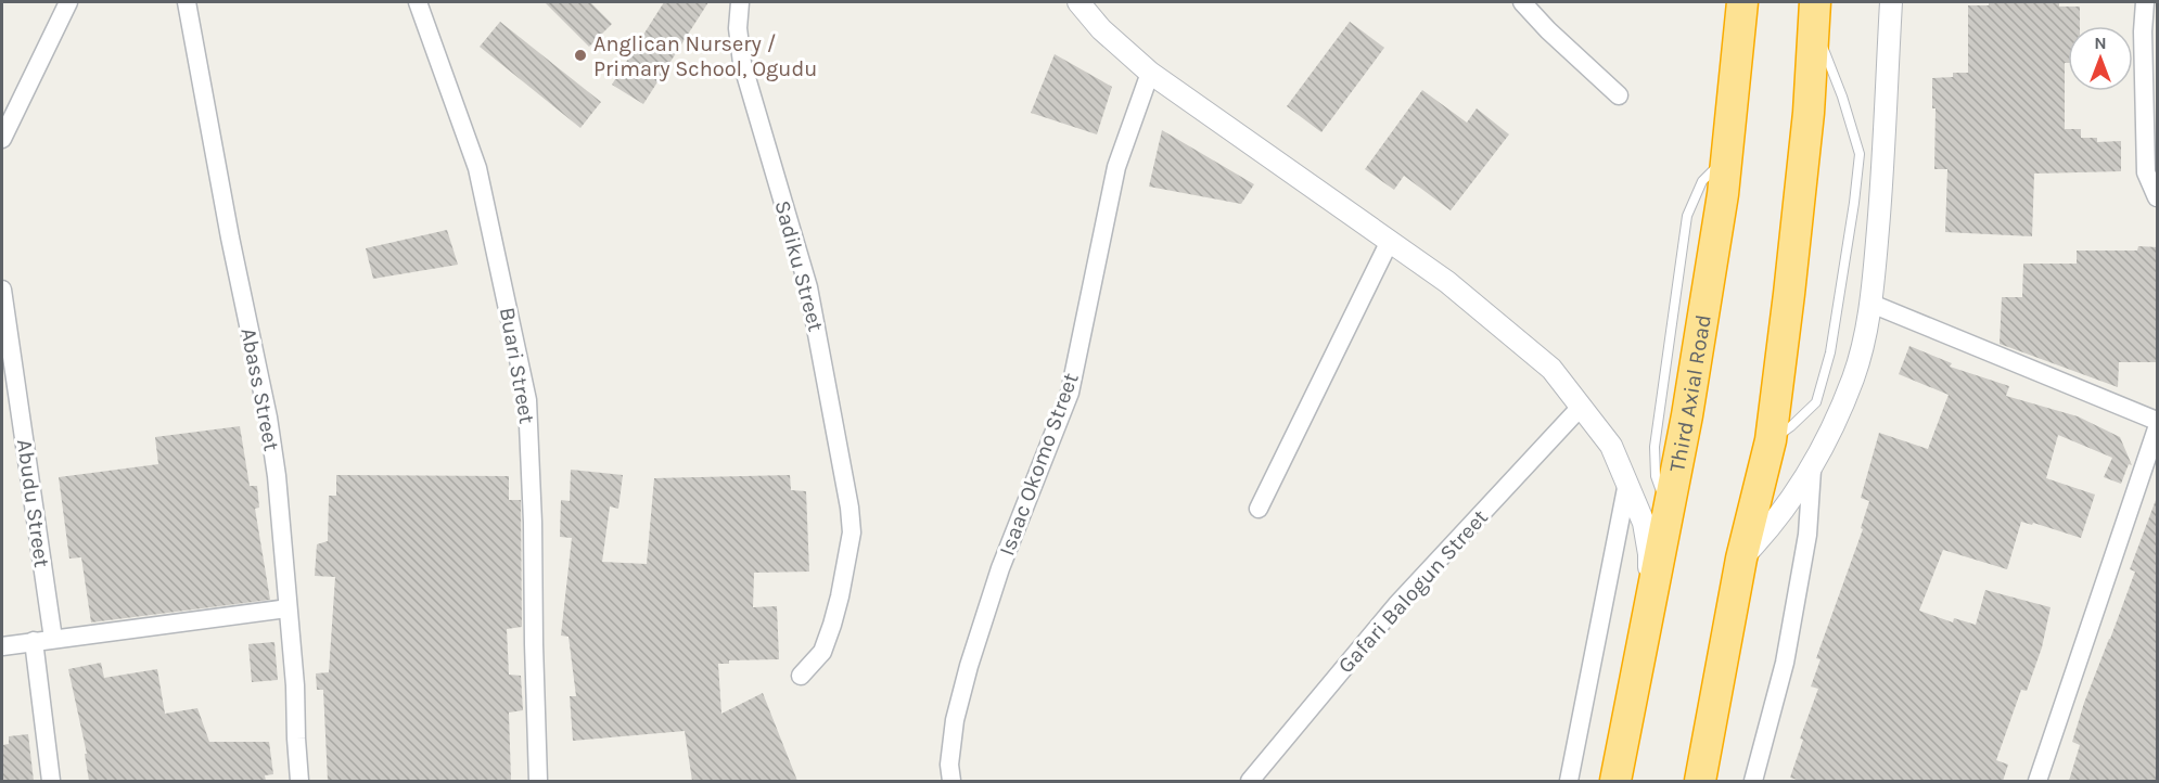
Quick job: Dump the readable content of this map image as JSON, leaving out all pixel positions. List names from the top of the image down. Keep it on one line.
{"streets":{"highway":["Third Axial Road"],"street":["Sadiku Street","Buari Street","Abass Street","Isaac Okomo Street","Abudu Street","Gafari Balogun Street"]},"places":["Anglican Nursery / Primary School, Ogudu"],"north":"top"}
